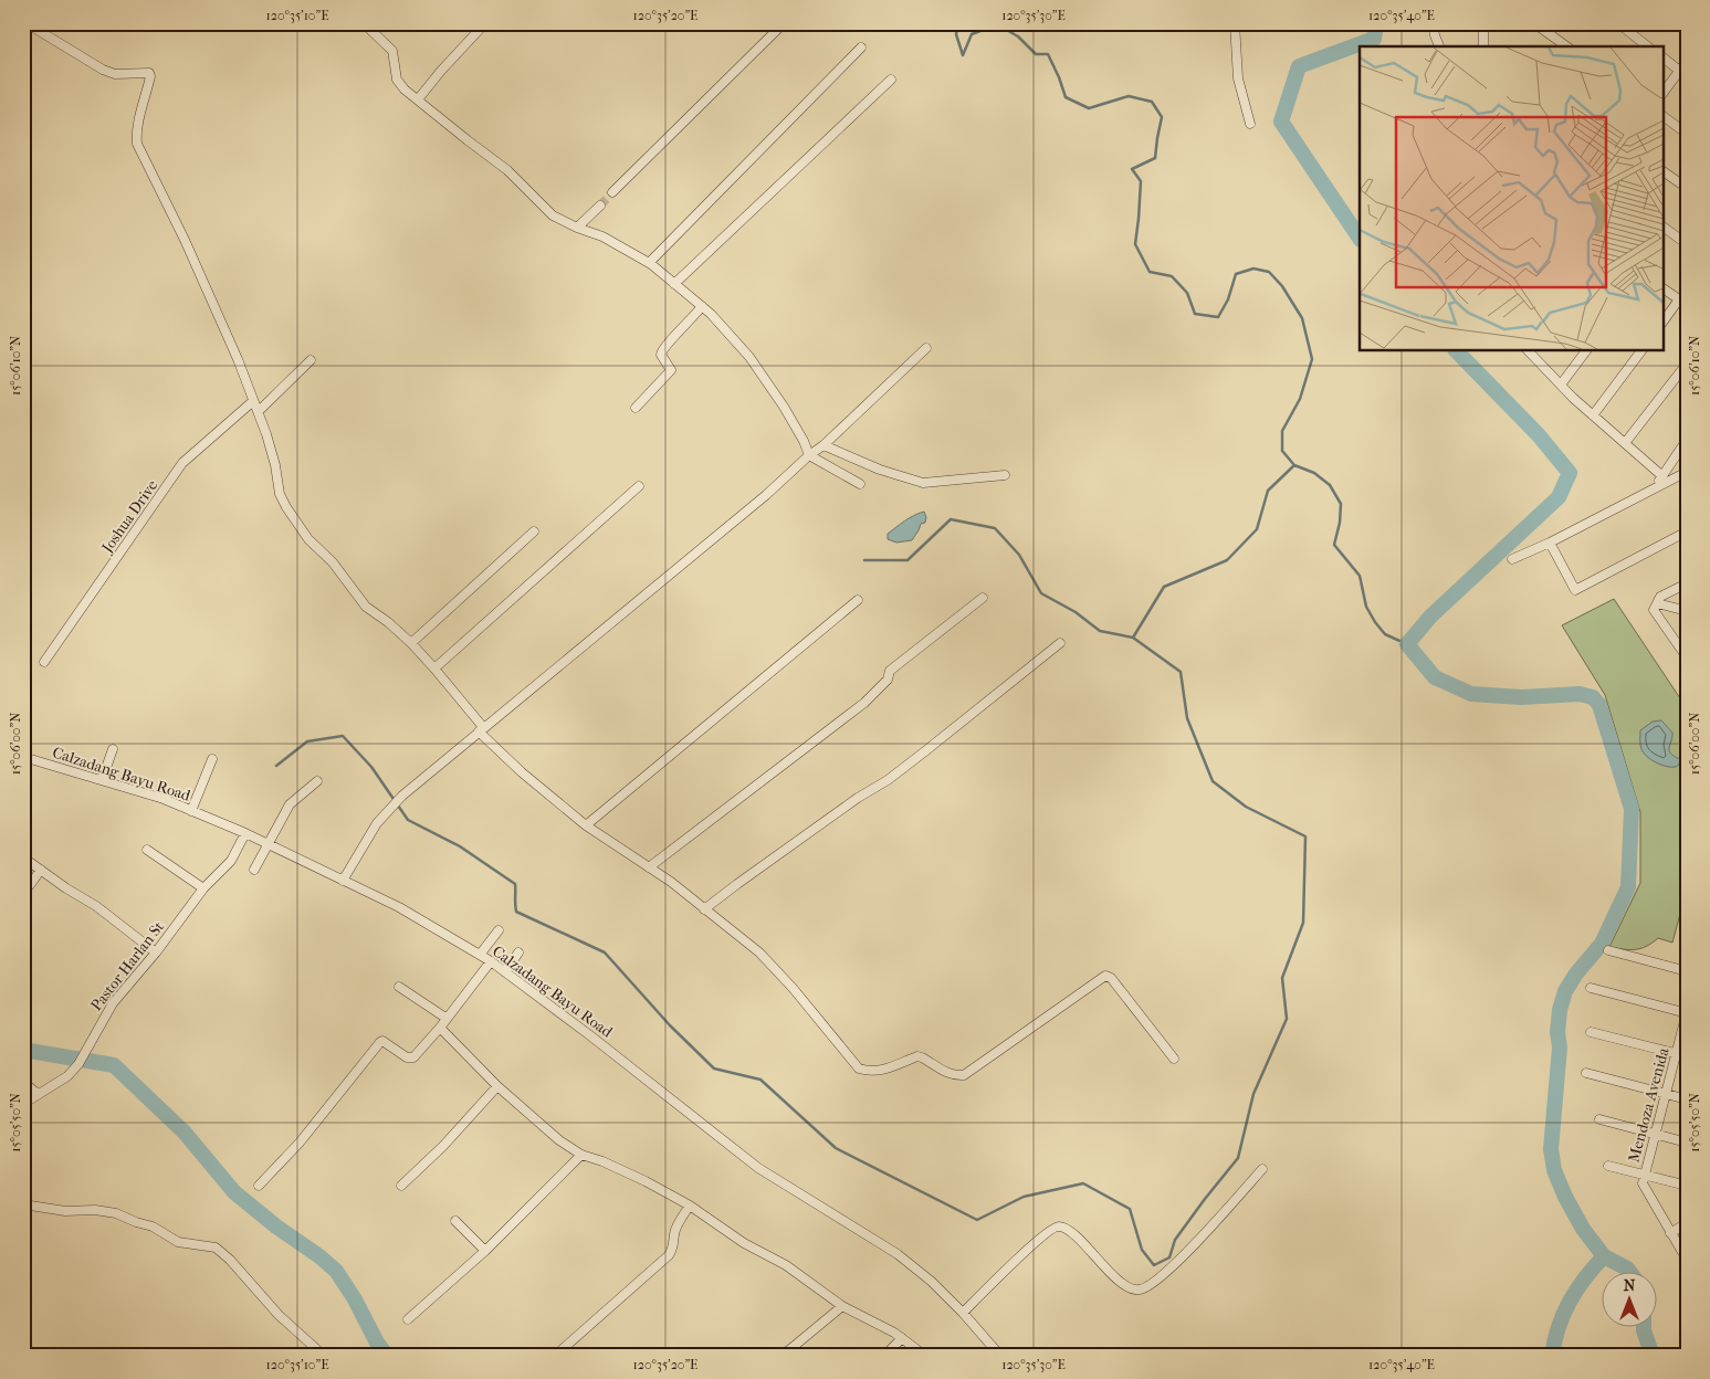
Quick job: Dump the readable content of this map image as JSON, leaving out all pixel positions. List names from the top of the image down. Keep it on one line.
{"streets":{"street":["Joshua Drive","Calzadang Bayu Road","Pastor Harlan St","Mendoza Avenida"]},"crossings":[["Calzadang Bayu Road","Pastor Harlan St"]],"north":"top","coordinates":["120°35'10\"E","120°35'20\"E","120°35'30\"E","120°35'40\"E","15°06'10\"N","15°06'00\"N","15°05'50\"N"]}
